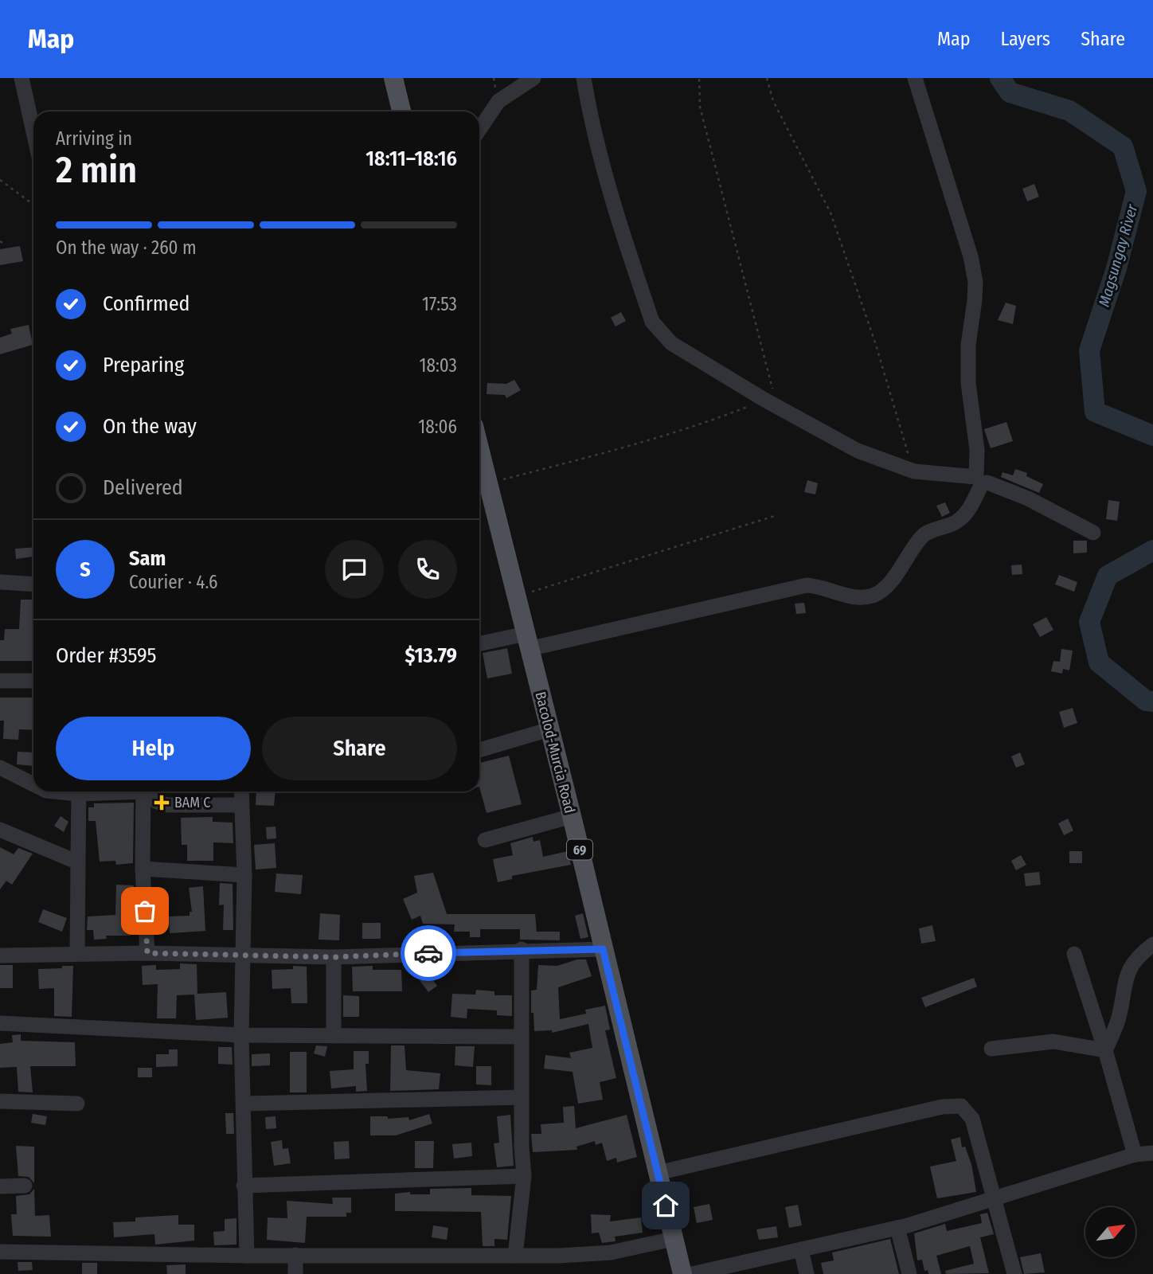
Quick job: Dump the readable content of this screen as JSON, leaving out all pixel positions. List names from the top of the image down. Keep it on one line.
{"streets":{"main road":["Bacolod-Murcia Road","69"]},"water":["Magsungay River"],"places":{"health":["BAM C"]},"north":"top right","page":{"header":"Map","nav":["Map","Layers","Share"],"heading":["2 min","Arriving in","18:11–18:16"],"panel":["Sam","Courier · 4.6","Order #3595","$13.79"],"bar":"On the way · 260 m","list":[["Confirmed","17:53"],["Preparing","18:03"],["On the way","18:06"],"Delivered"],"round":"S","buttons":["Help","Share"]}}
